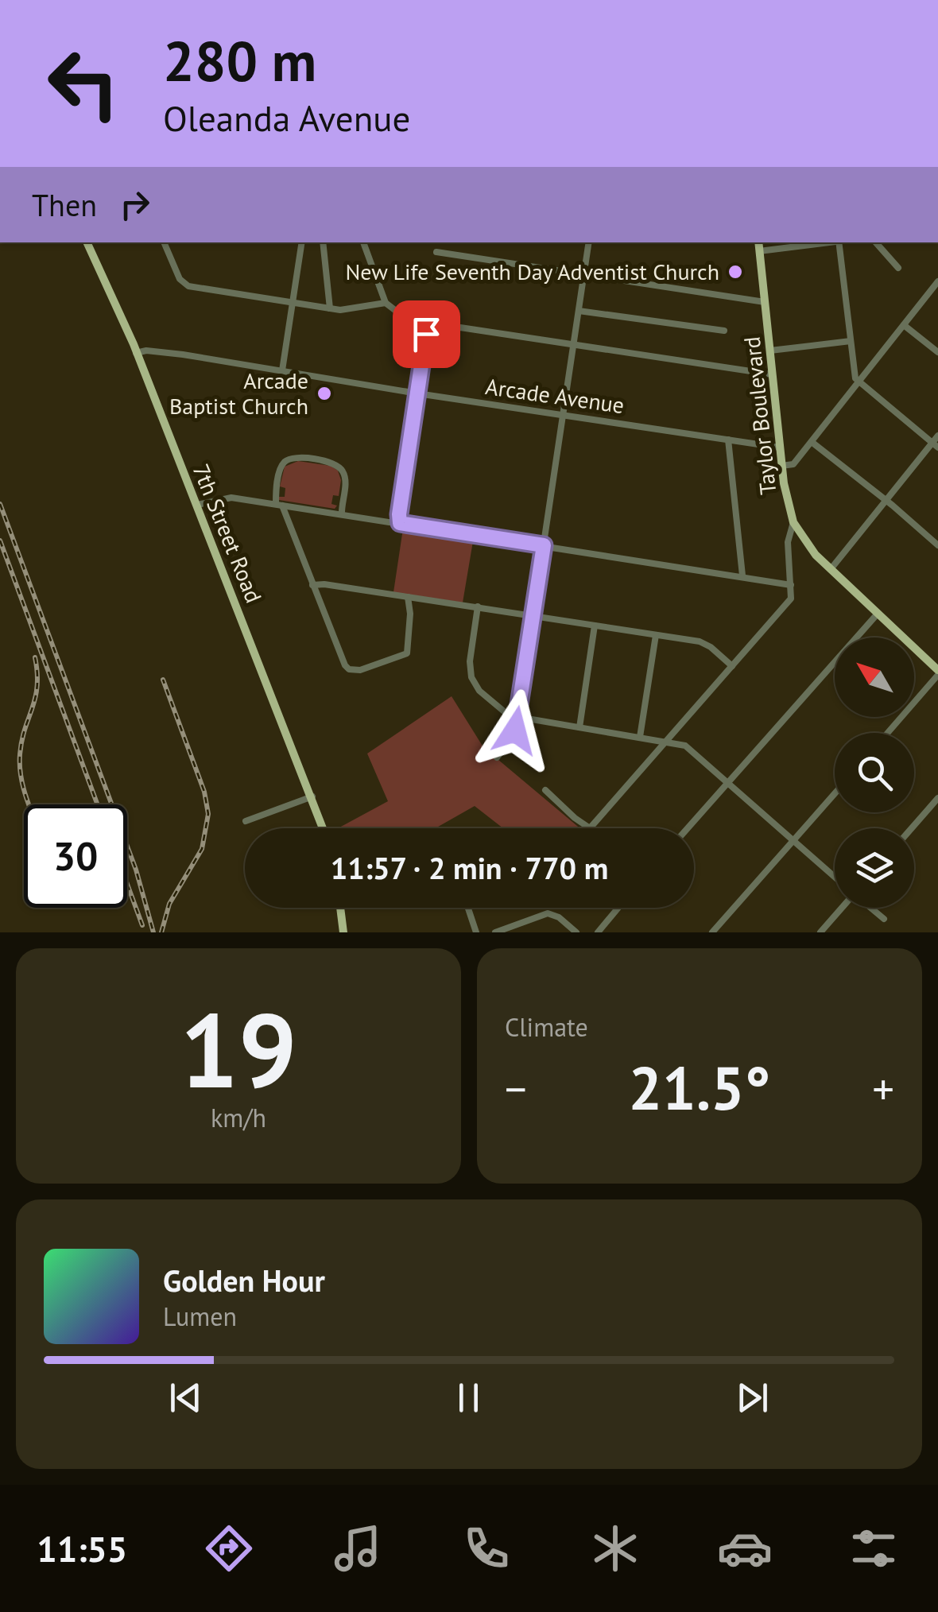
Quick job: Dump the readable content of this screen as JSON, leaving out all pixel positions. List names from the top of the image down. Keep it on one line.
{"streets":{"main road":["Taylor Boulevard","7th Street Road"],"street":["Arcade Avenue"]},"crossings":[["Arcade Avenue","Taylor Boulevard"],["Arcade Avenue","7th Street Road"]],"places":["New Life Seventh Day Adventist Church","Arcade Baptist Church"],"north":"top left","page":{"turn":["280 m","Oleanda Avenue"],"then":"Then","limit":"30","trip":"11:57 · 2 min · 770 m","tile":[["19","km/h"],"Climate"],"heat":["−","21.5°","+"],"song":["Golden Hour","Lumen"],"tabs":"11:55"}}
